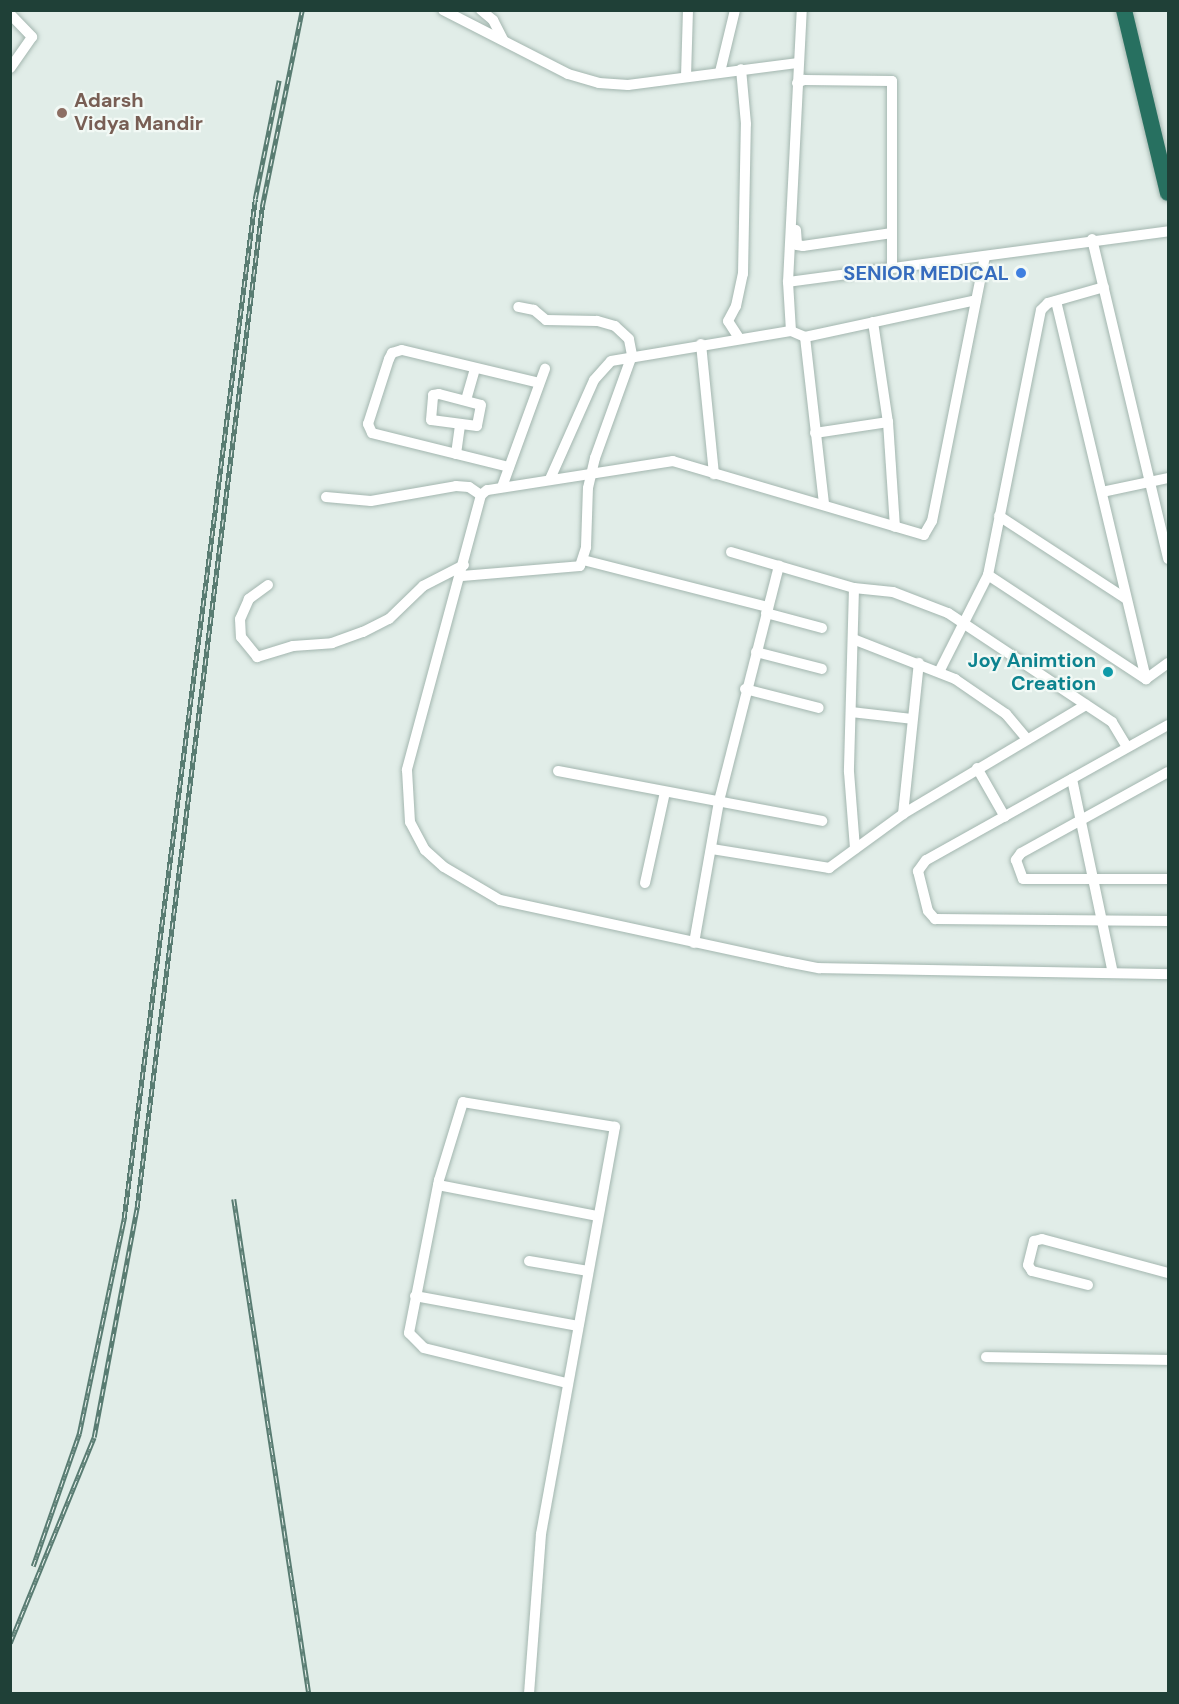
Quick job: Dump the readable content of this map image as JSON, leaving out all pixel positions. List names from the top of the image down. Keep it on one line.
{"places":["Adarsh Vidya Mandir","SENIOR MEDICAL","Joy Animtion Creation"]}
